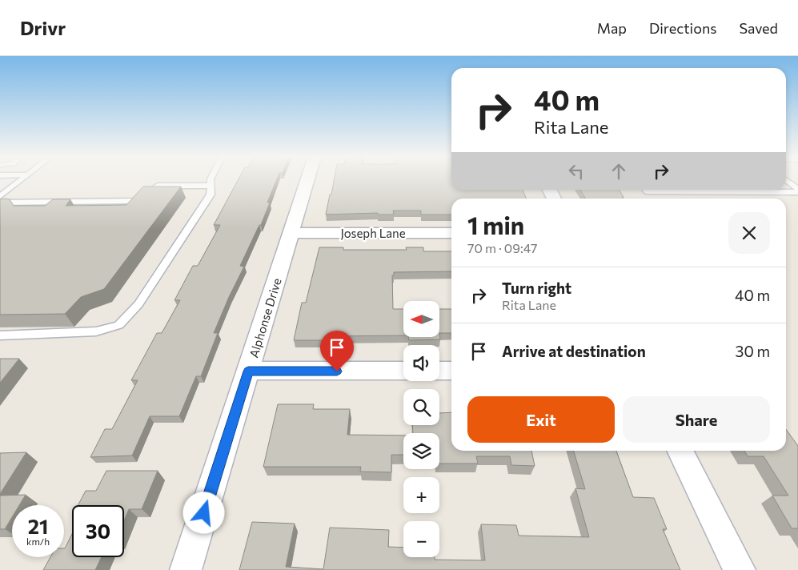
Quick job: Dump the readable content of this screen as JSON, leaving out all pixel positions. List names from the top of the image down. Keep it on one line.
{"streets":{"street":["Joseph Lane","Alphonse Drive"]},"crossings":[["Joseph Lane","Alphonse Drive"]],"north":"left","page":{"header":"Drivr","nav":["Map","Directions","Saved"],"turn":["40 m","Rita Lane"],"heading":["1 min","70 m · 09:47"],"list":[{"name":"Turn right","note":"Rita Lane","value":"40 m"},{"name":"Arrive at destination","value":"30 m"}],"map_buttons":["+","−"],"buttons":["Exit","Share"],"speed":"21 km/h","limit":"30"}}
